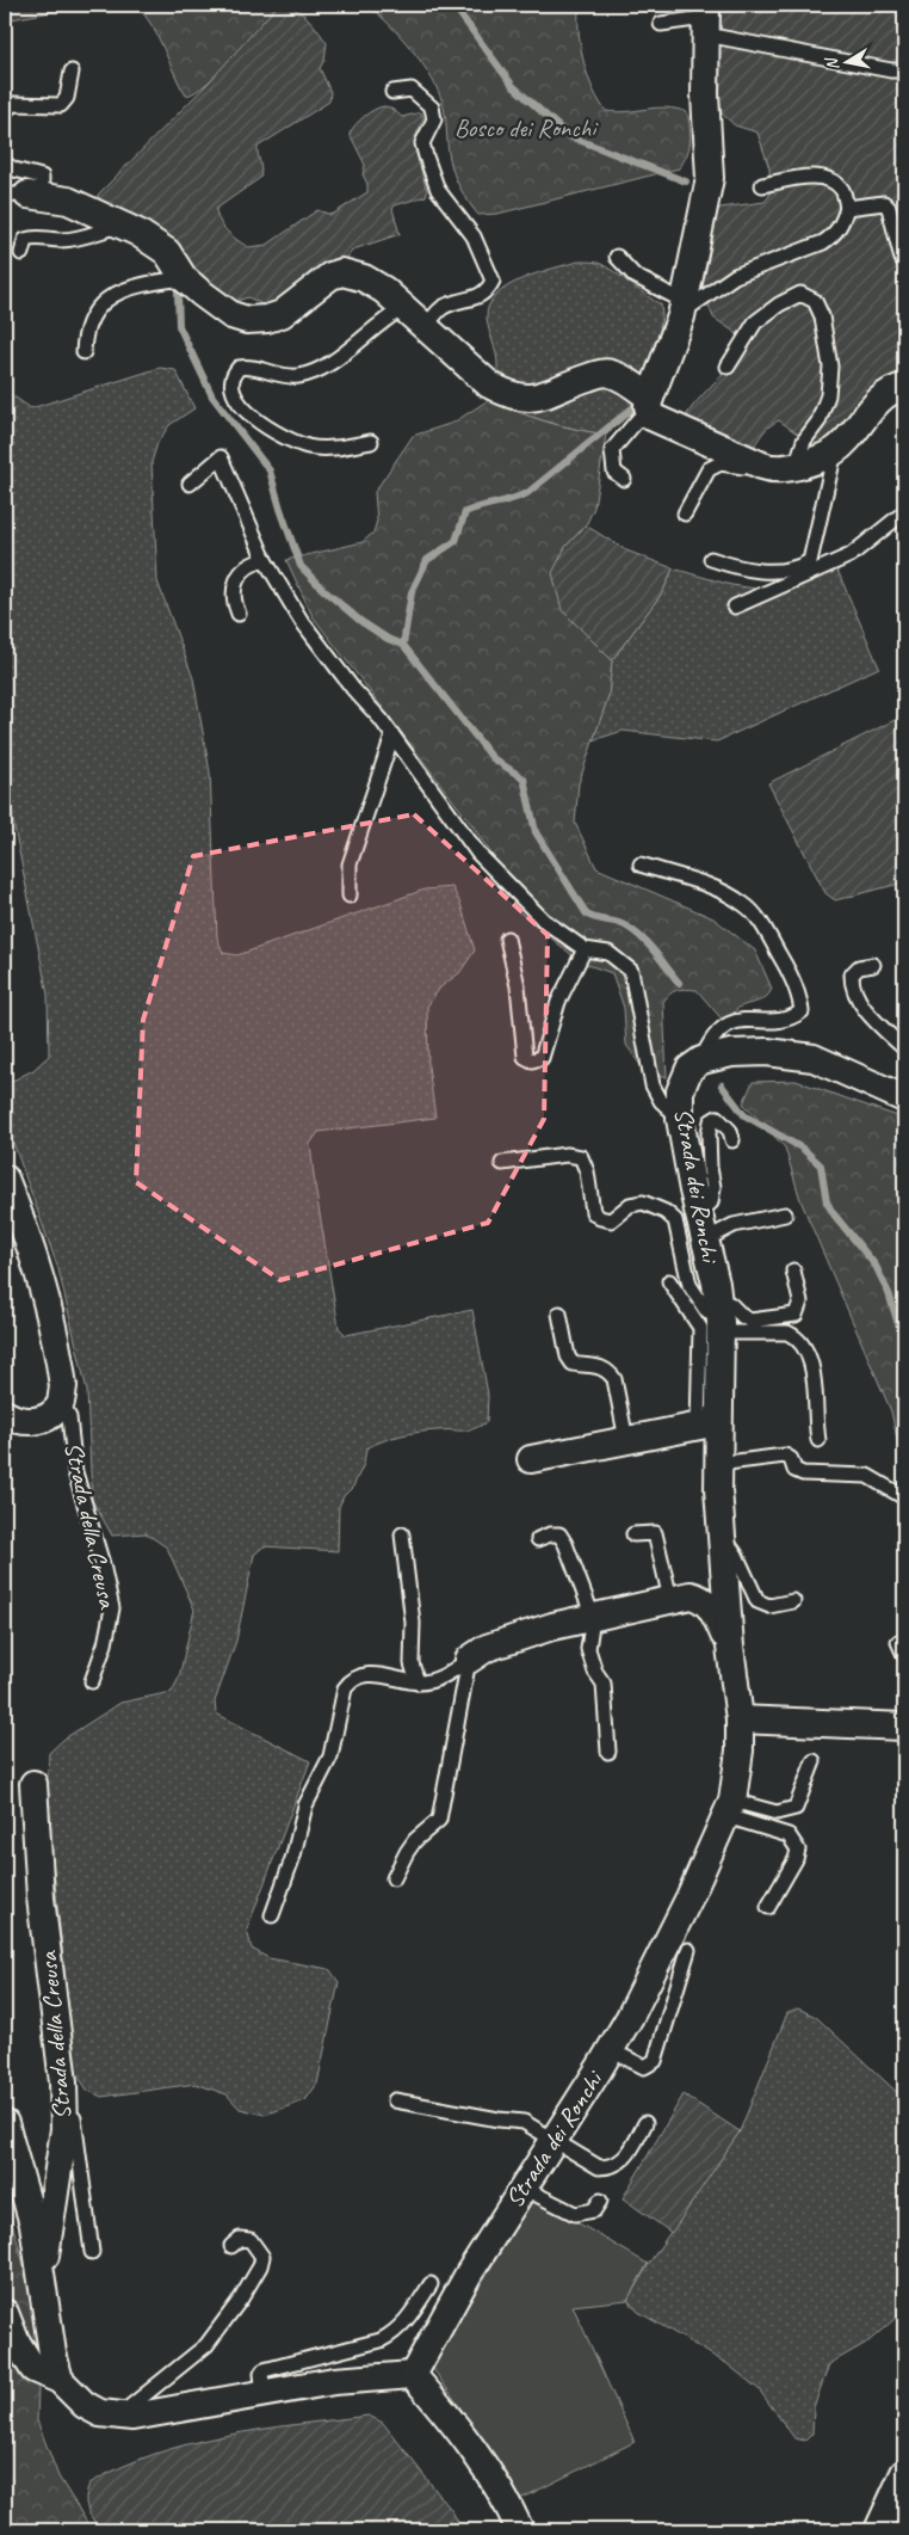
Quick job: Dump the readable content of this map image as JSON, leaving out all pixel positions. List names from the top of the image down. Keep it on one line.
{"streets":{"street":["Strada dei Ronchi","Strada della Creusa"]},"crossings":[["Strada dei Ronchi","Strada della Creusa"]],"parks":["Bosco dei Ronchi"],"north":"left"}
